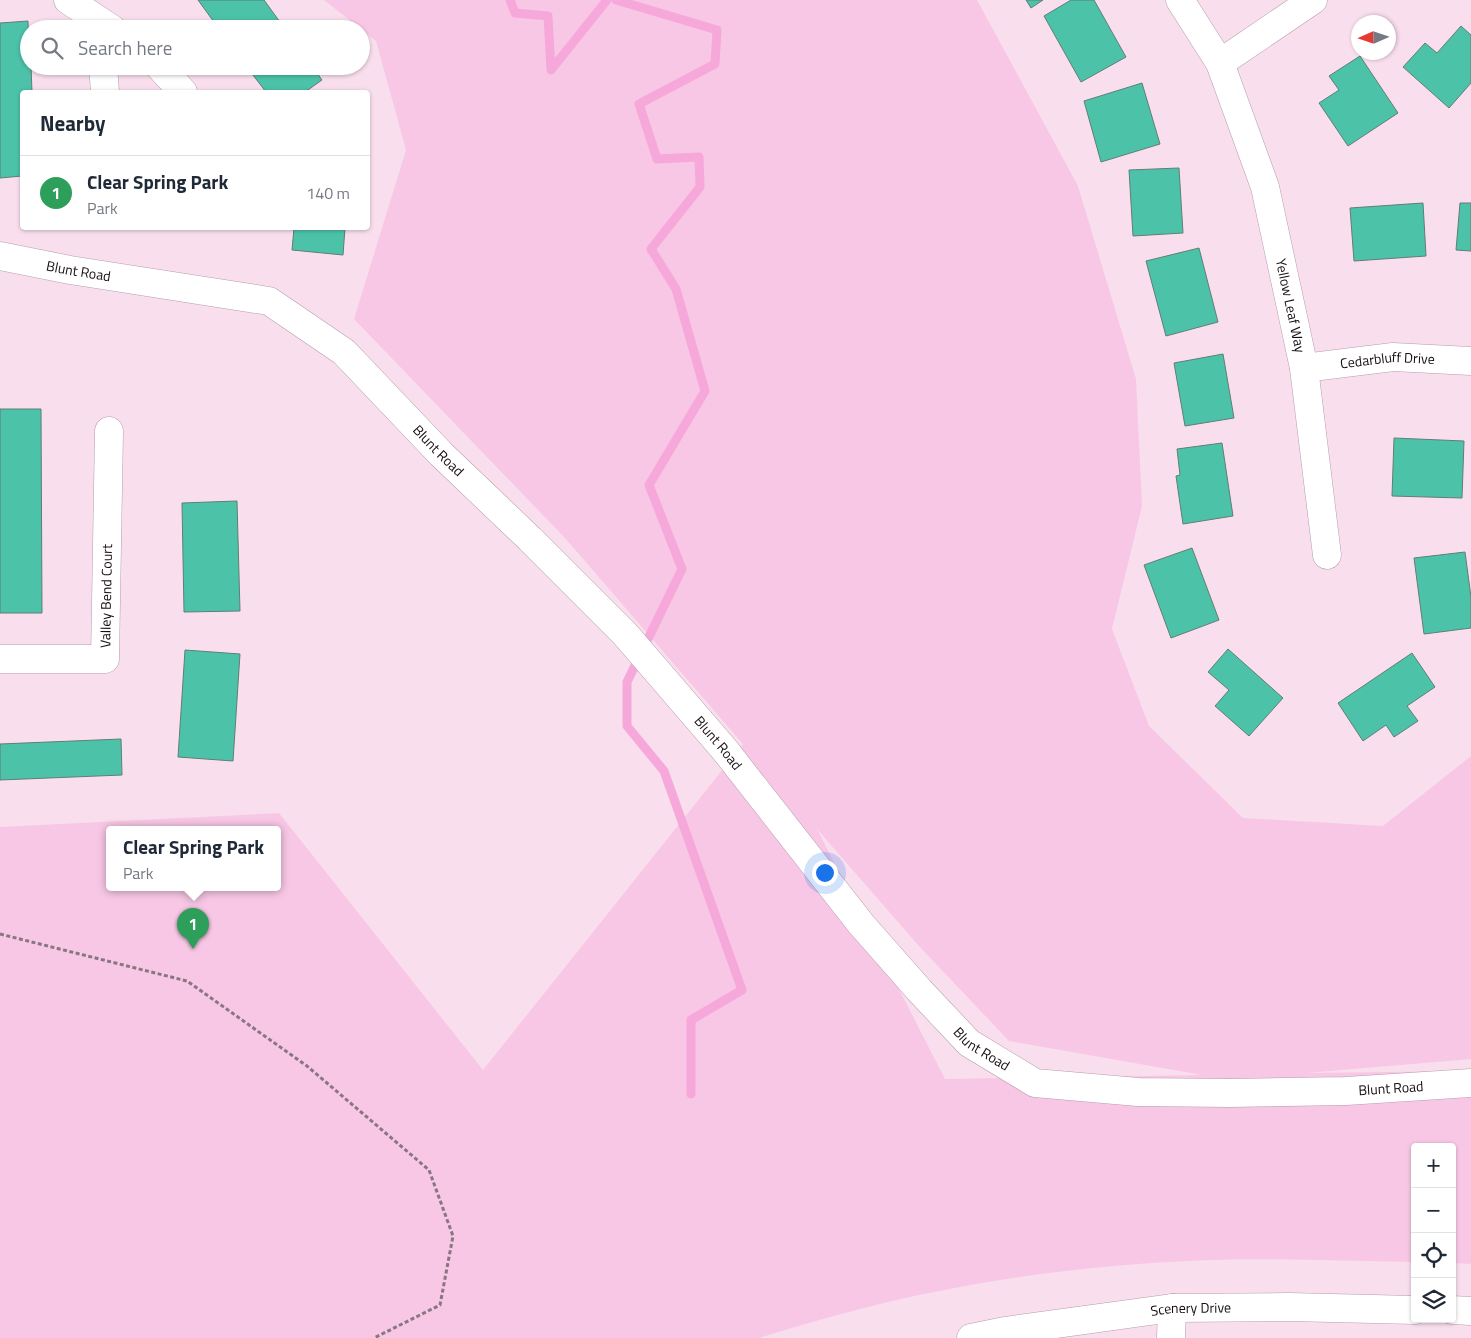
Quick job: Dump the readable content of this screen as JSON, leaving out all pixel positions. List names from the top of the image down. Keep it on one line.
{"streets":{"street":["Blunt Road","Yellow Leaf Way","Cedarbluff Drive","Valley Bend Court","Scenery Drive"]},"crossings":[["Yellow Leaf Way","Cedarbluff Drive"]],"north":"left","page":{"search":"Search here","heading":"Nearby","list":[{"mark":"1","name":"Clear Spring Park","note":"Park","value":"140 m"}],"popup":["Clear Spring Park","Park"],"pins":"1","map_buttons":["+","−"]}}
